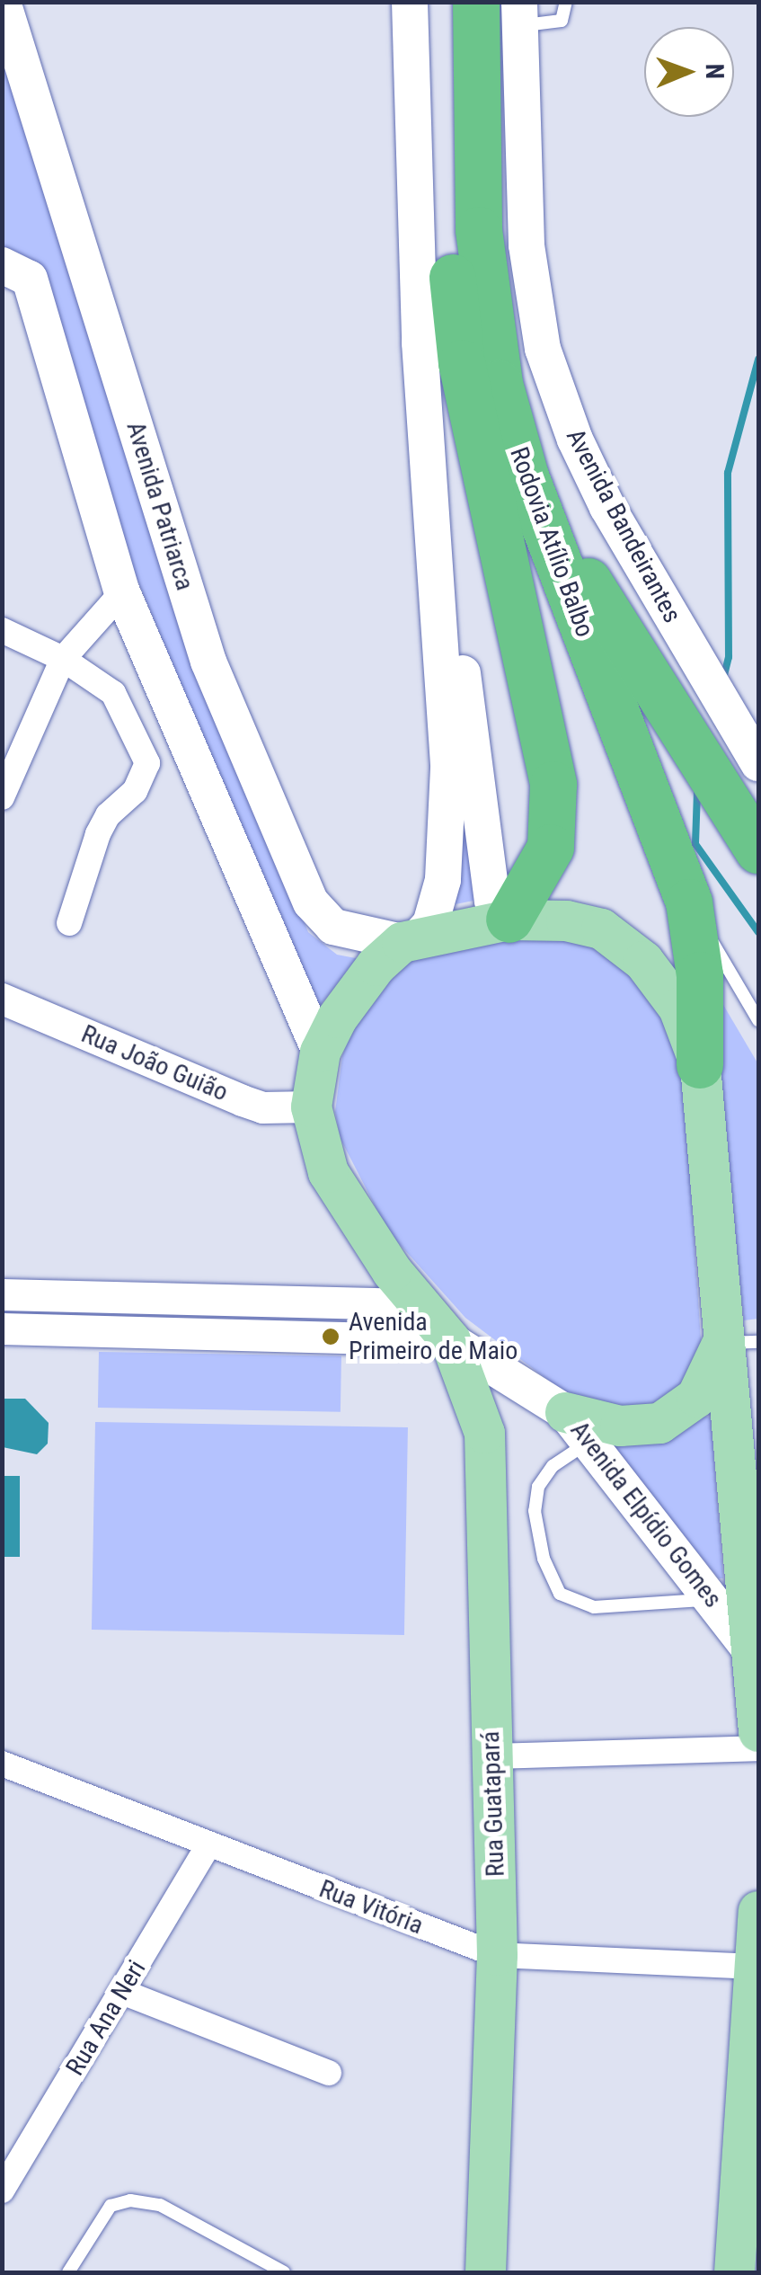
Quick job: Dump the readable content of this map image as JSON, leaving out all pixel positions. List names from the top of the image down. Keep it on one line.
{"streets":{"highway":["Rodovia Atílio Balbo"],"main road":["Avenida Patriarca","Avenida Bandeirantes","Avenida Elpídio Gomes","Rua Guatapará"],"street":["Rua João Guião","Rua Vitória","Rua Ana Neri"]},"crossings":[["Rua Guatapará","Rua Vitória"],["Rua Vitória","Rua Ana Neri"]],"places":["Avenida Primeiro de Maio"],"north":"right"}
